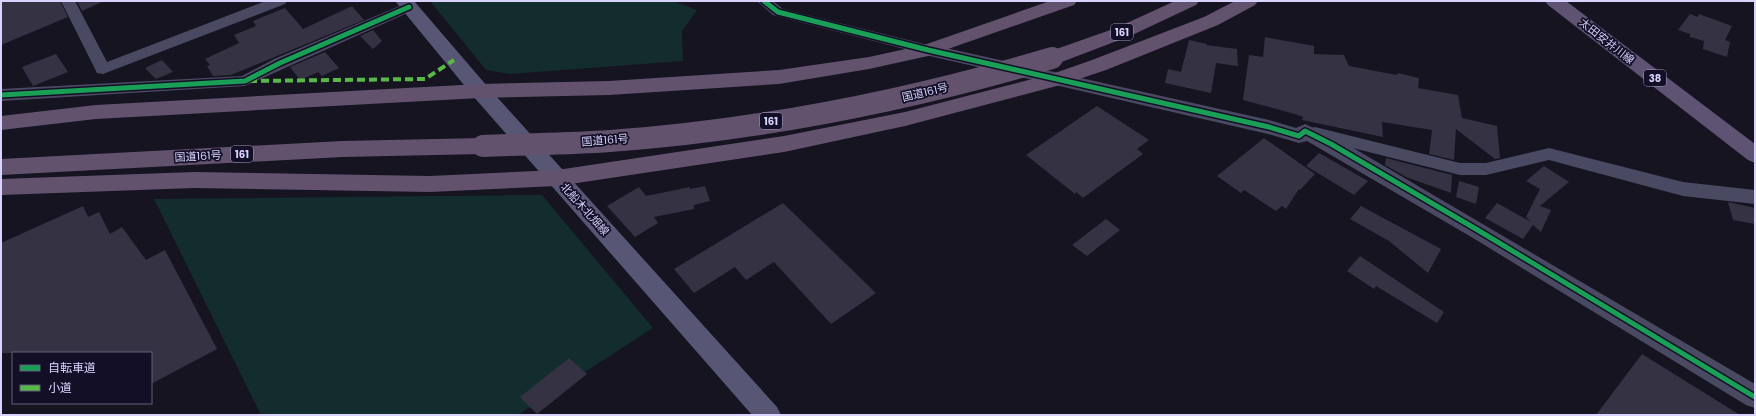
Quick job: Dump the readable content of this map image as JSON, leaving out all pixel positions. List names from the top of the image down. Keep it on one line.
{"streets":{"highway":["161","国道161号"],"main road":["太田安井川線","38","北船木北畑線"]},"legend":["自転車道","小道"]}
